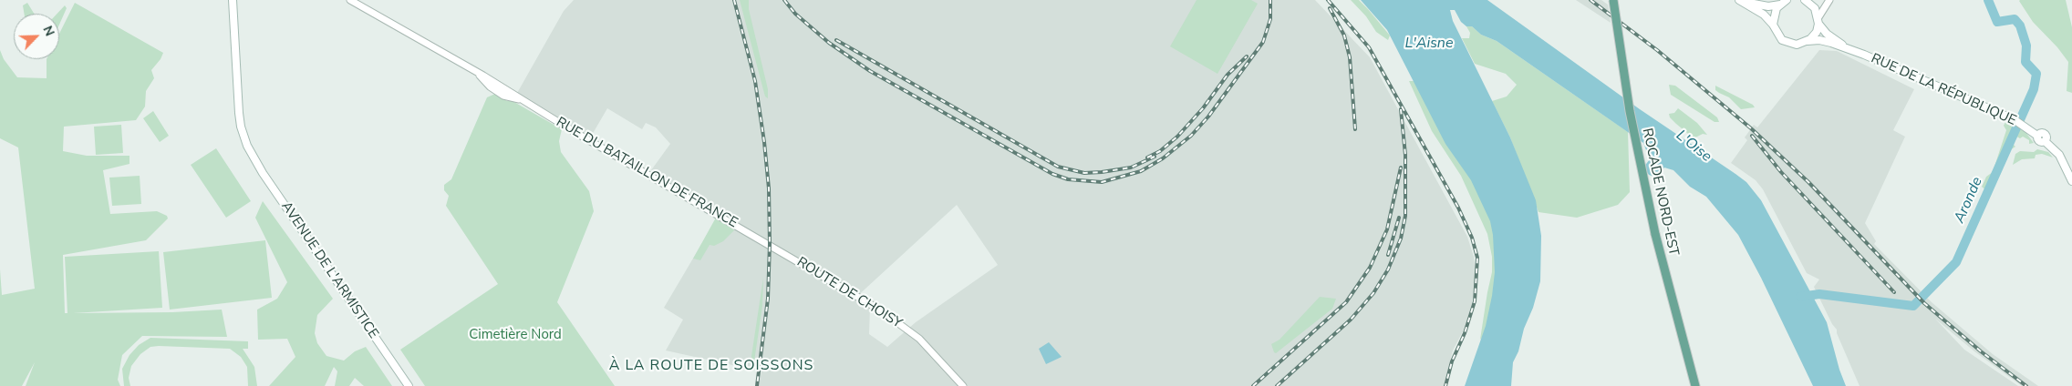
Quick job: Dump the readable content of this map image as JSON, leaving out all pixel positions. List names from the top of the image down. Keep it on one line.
{"streets":{"main road":["RUE DE LA RÉPUBLIQUE","ROCADE NORD-EST","AVENUE DE L'ARMISTICE"],"street":["RUE DU BATAILLON DE FRANCE","ROUTE DE CHOISY"]},"crossings":[["RUE DU BATAILLON DE FRANCE","ROUTE DE CHOISY"]],"districts":["À LA ROUTE DE SOISSONS"],"water":["L'Aisne","L'Oise","Aronde"],"parks":["Cimetière Nord"],"north":"top right"}
